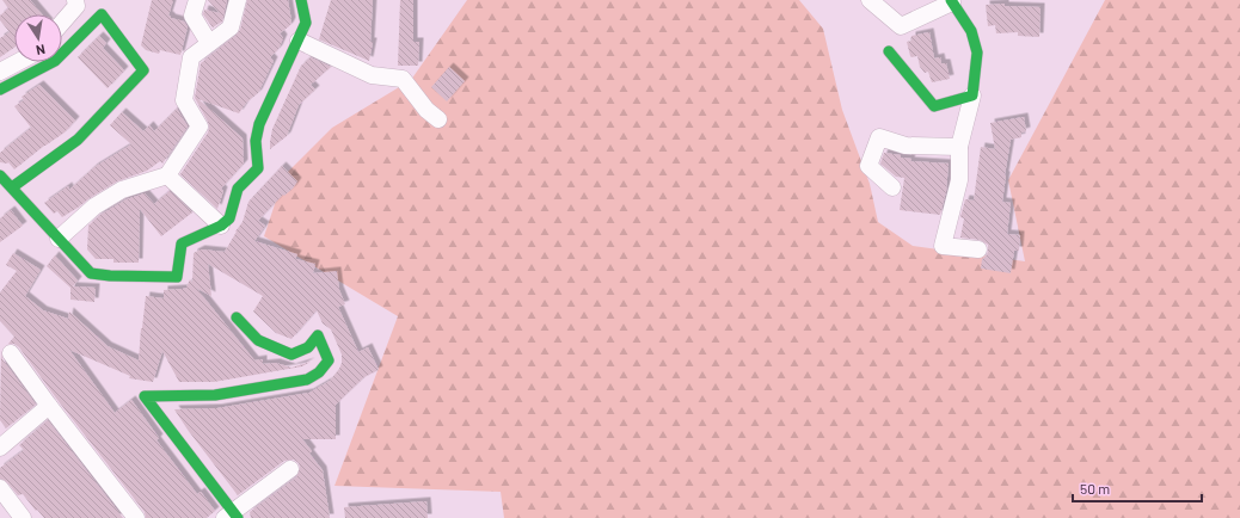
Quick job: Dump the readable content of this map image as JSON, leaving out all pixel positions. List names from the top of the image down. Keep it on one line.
{"scale_bar":"50 m","north":"bottom"}
